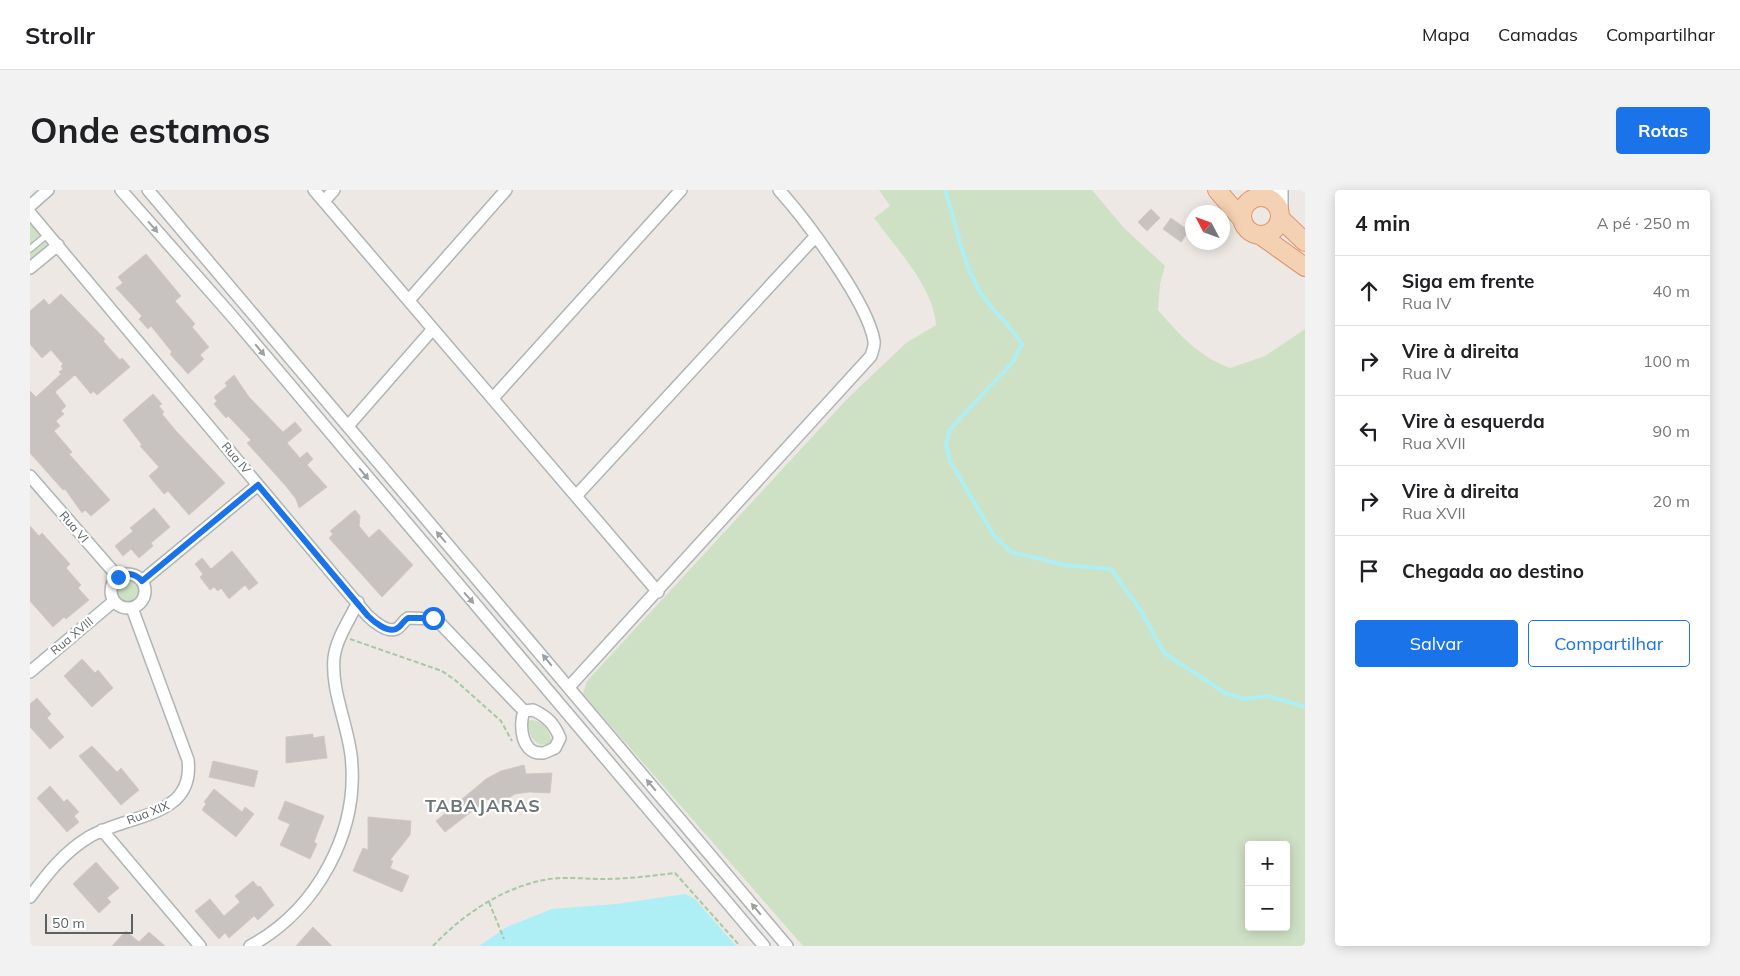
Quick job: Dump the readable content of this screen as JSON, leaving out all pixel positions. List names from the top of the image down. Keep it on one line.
{"streets":{"street":["Rua IV","Rua VI","Rua XVIII","Rua XIX"]},"crossings":[["Rua VI","Rua XVIII"],["Rua VI","Rua XIX"],["Rua XVIII","Rua XIX"]],"districts":["TABAJARAS"],"scale_bar":"50 m","north":"top left","page":{"header":"Strollr","nav":["Mapa","Camadas","Compartilhar"],"buttons":["Rotas",["Salvar","Compartilhar"]],"title":"Onde estamos","heading":["4 min","A pé · 250 m"],"list":[["Siga em frente","Rua IV","40 m"],["Vire à direita","Rua IV","100 m"],["Vire à esquerda","Rua XVII","90 m"],["Vire à direita","Rua XVII","20 m"],"Chegada ao destino"],"map_buttons":["+","−"],"scale":"50 m"}}
